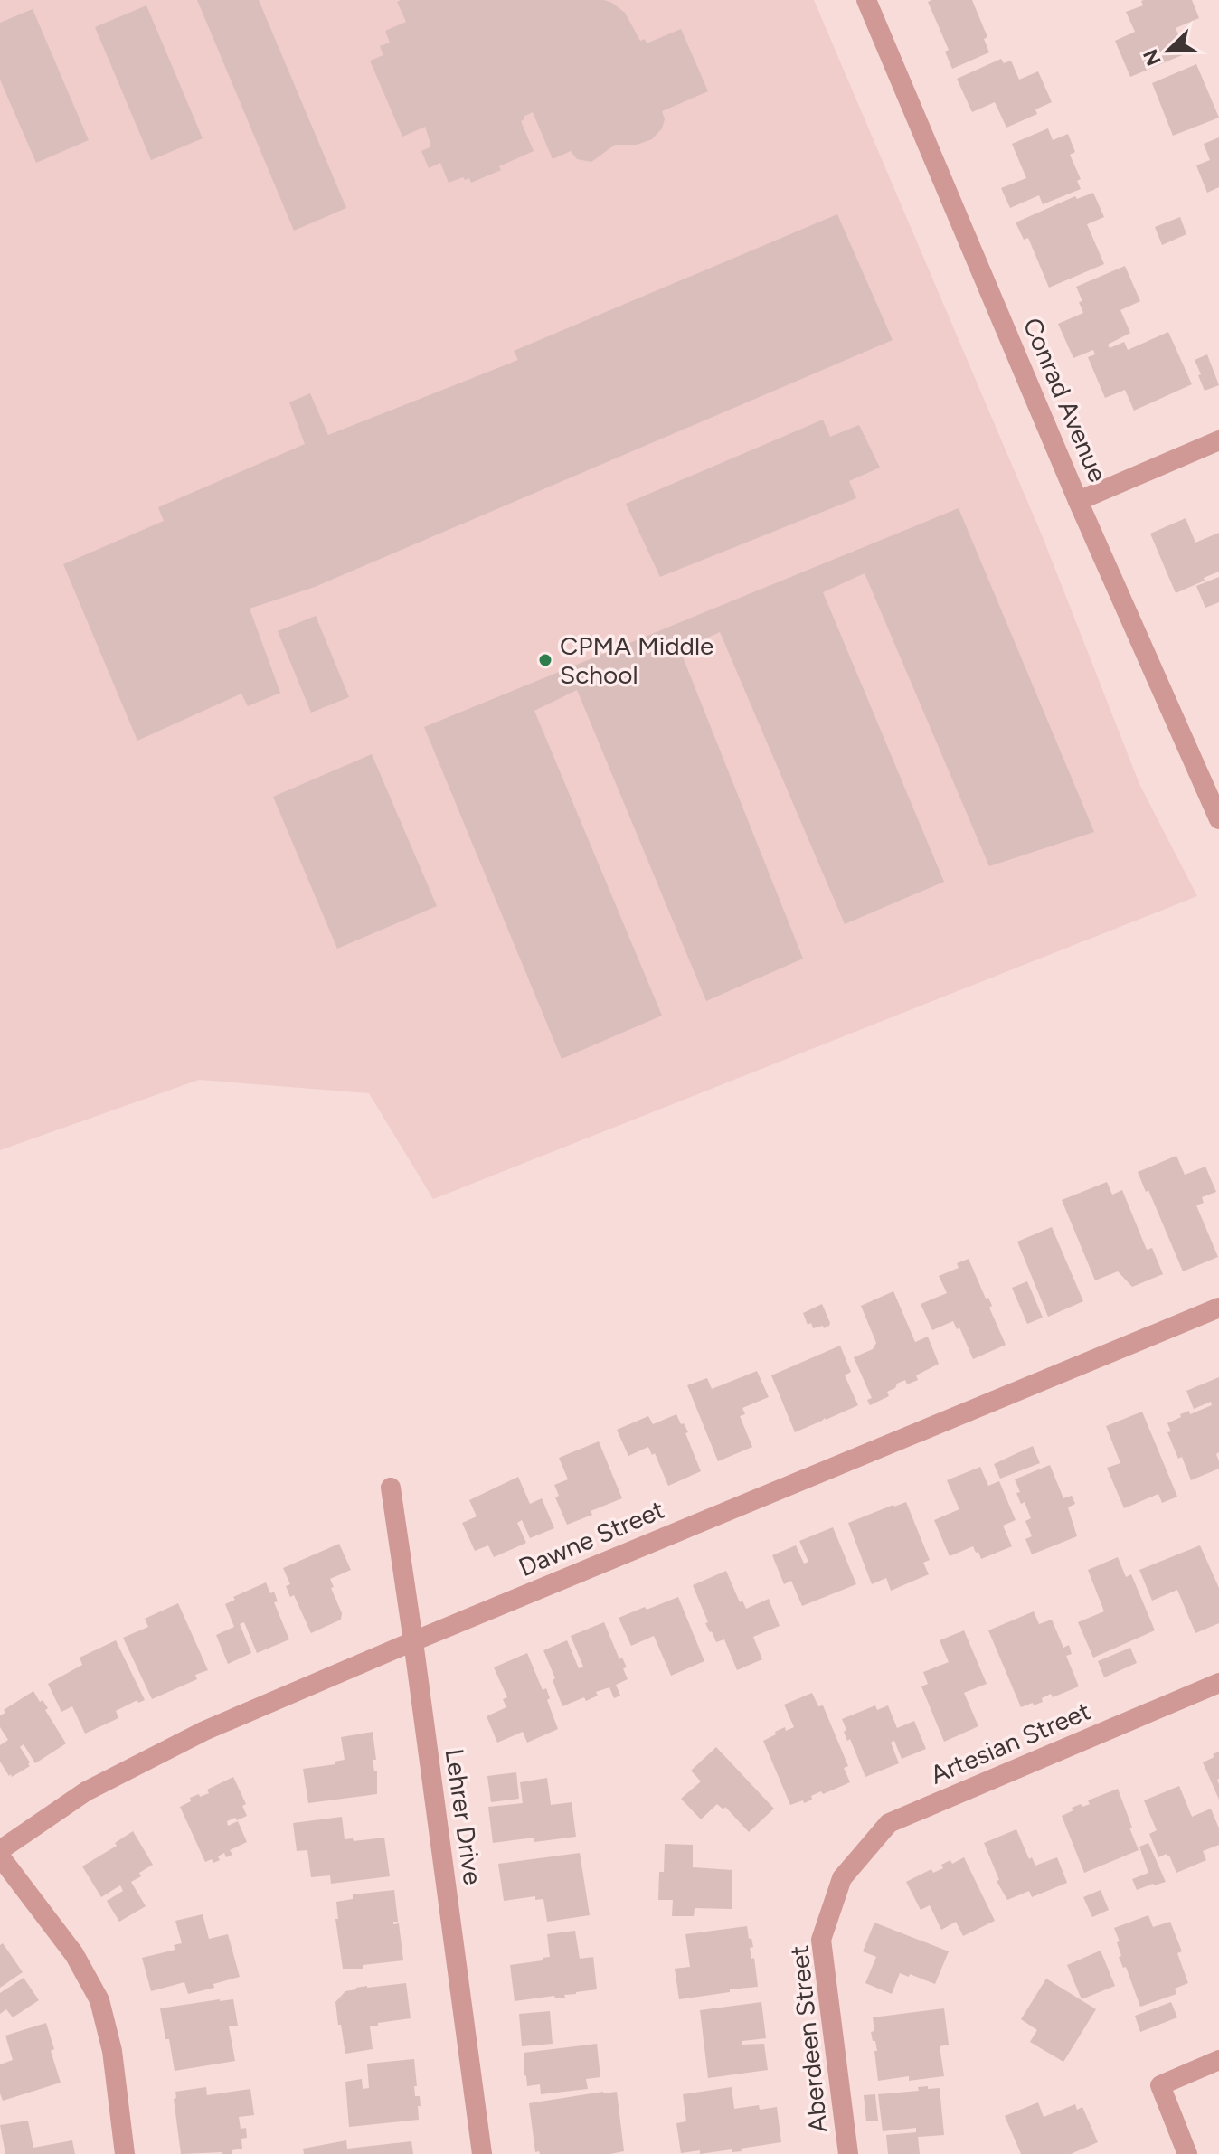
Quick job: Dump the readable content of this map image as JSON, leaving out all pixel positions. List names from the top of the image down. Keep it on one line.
{"streets":{"street":["Conrad Avenue","Dawne Street","Artesian Street","Lehrer Drive","Aberdeen Street"]},"crossings":[["Dawne Street","Lehrer Drive"],["Artesian Street","Aberdeen Street"]],"places":["CPMA Middle School"],"north":"bottom left"}
